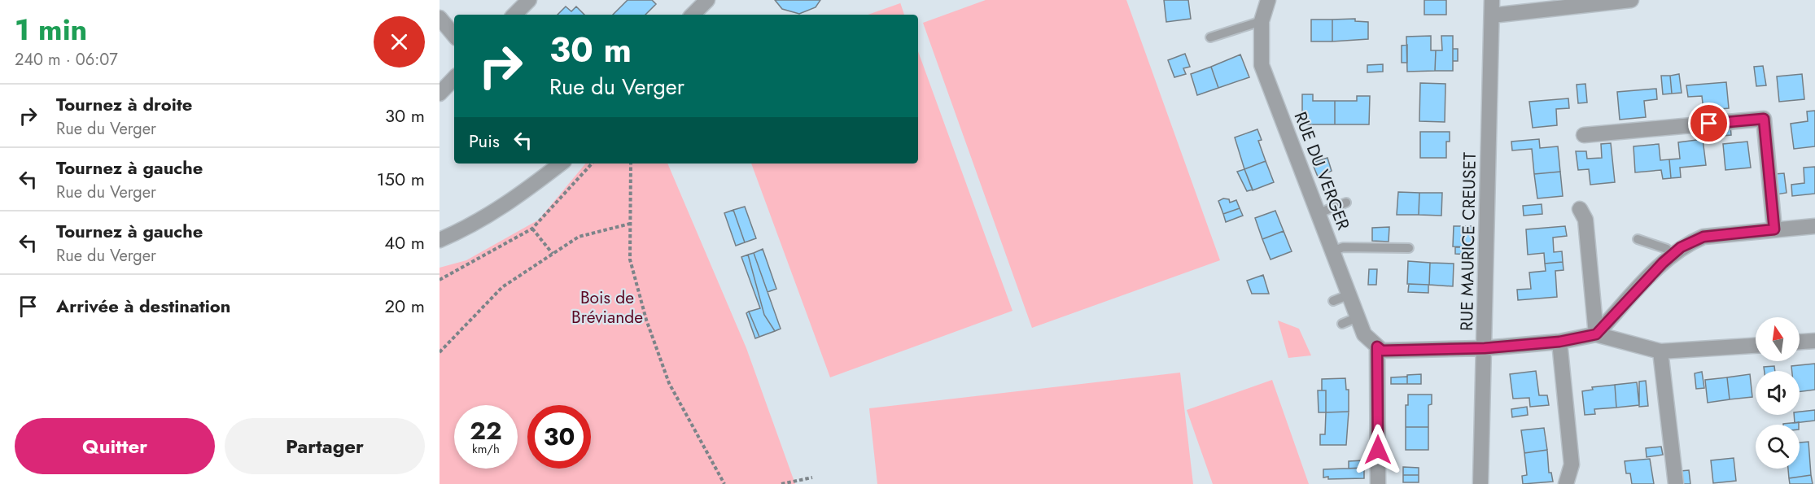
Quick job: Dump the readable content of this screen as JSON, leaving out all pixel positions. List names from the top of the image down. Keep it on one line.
{"streets":{"street":["RUE DU VERGER","RUE MAURICE CREUSET"]},"parks":["Bois de Bréviande"],"north":"top","page":{"heading":["1 min","240 m · 06:07"],"turn":["30 m","Rue du Verger"],"list":[{"name":"Tournez à droite","note":"Rue du Verger","value":"30 m"},{"name":"Tournez à gauche","note":"Rue du Verger","value":"150 m"},{"name":"Tournez à gauche","note":"Rue du Verger","value":"40 m"},{"name":"Arrivée à destination","value":"20 m"}],"then":"Puis","speed":"22 km/h","limit":"30","buttons":["Quitter","Partager"]}}
